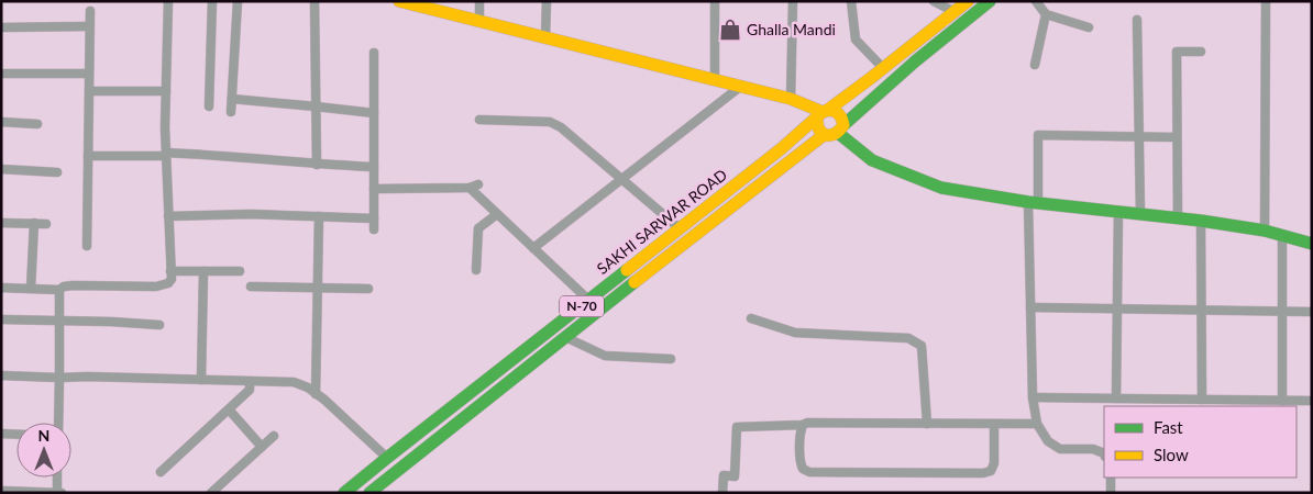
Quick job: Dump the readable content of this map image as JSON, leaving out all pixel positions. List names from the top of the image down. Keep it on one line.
{"streets":{"main road":["SAKHI SARWAR ROAD","N-70"]},"crossings":[["SAKHI SARWAR ROAD","N-70"]],"places":{"shop":["Ghalla Mandi"]},"legend":["Fast","Slow"],"north":"top"}
